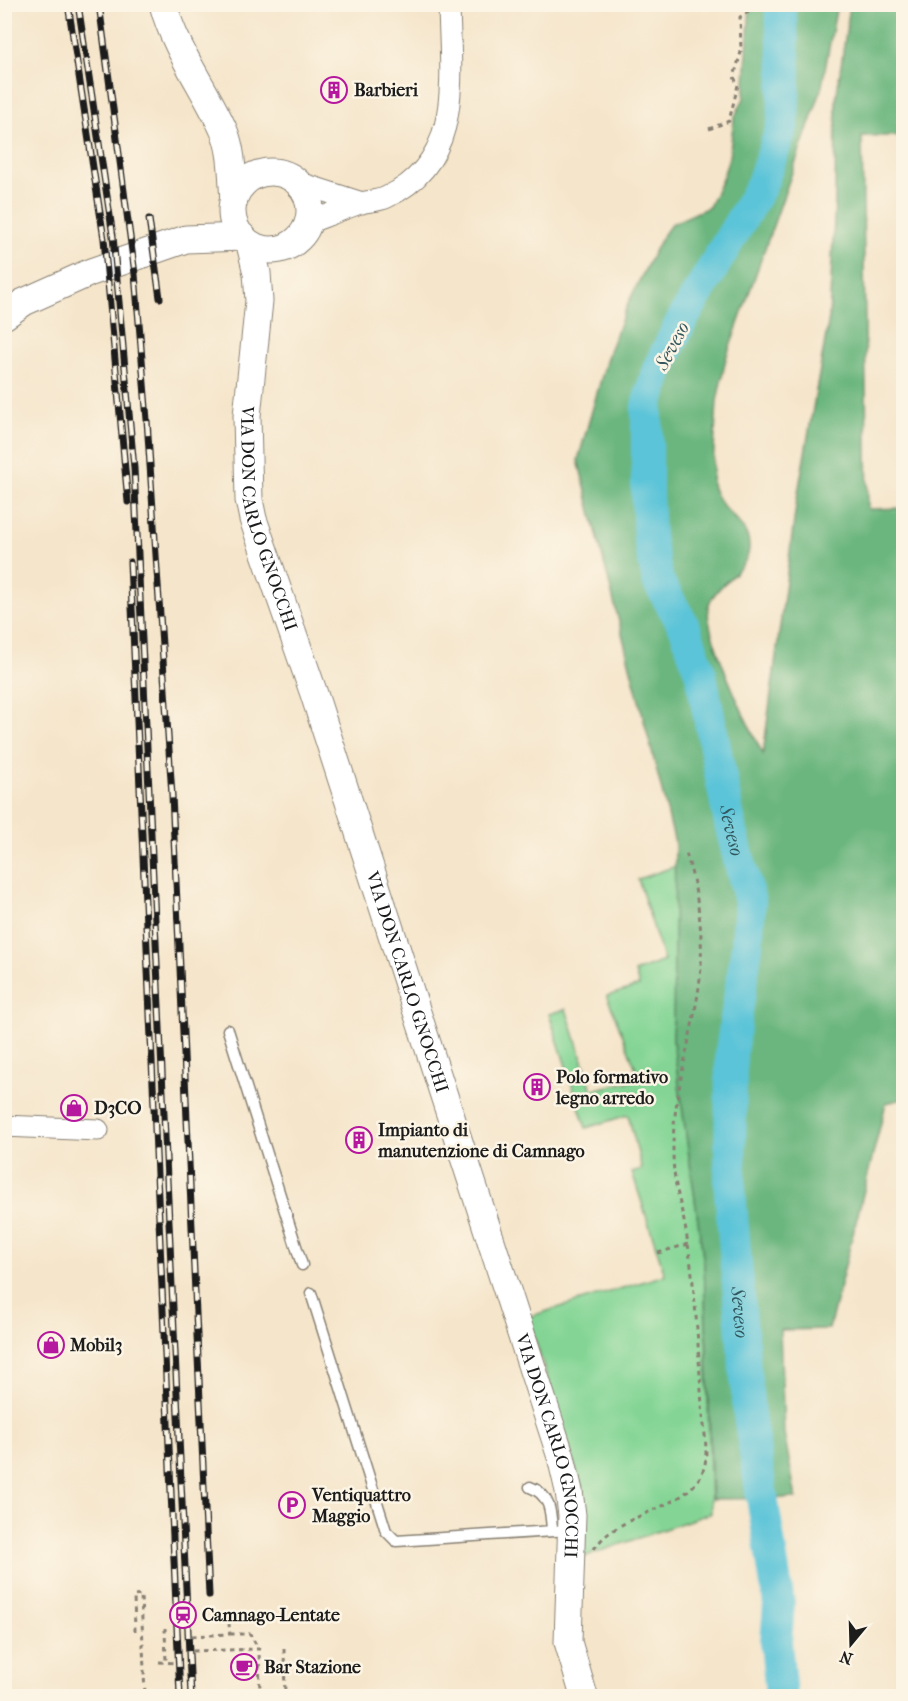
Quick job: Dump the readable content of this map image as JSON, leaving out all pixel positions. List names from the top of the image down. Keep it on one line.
{"streets":{"street":["VIA DON CARLO GNOCCHI"]},"water":["Seveso"],"places":{"building":["Barbieri","Polo formativo legno arredo","Impianto di manutenzione di Camnago"],"shop":["D3CO","Mobil3"],"parking":["Ventiquattro Maggio"],"station":["Camnago-Lentate"],"cafe":["Bar Stazione"]},"north":"bottom"}
